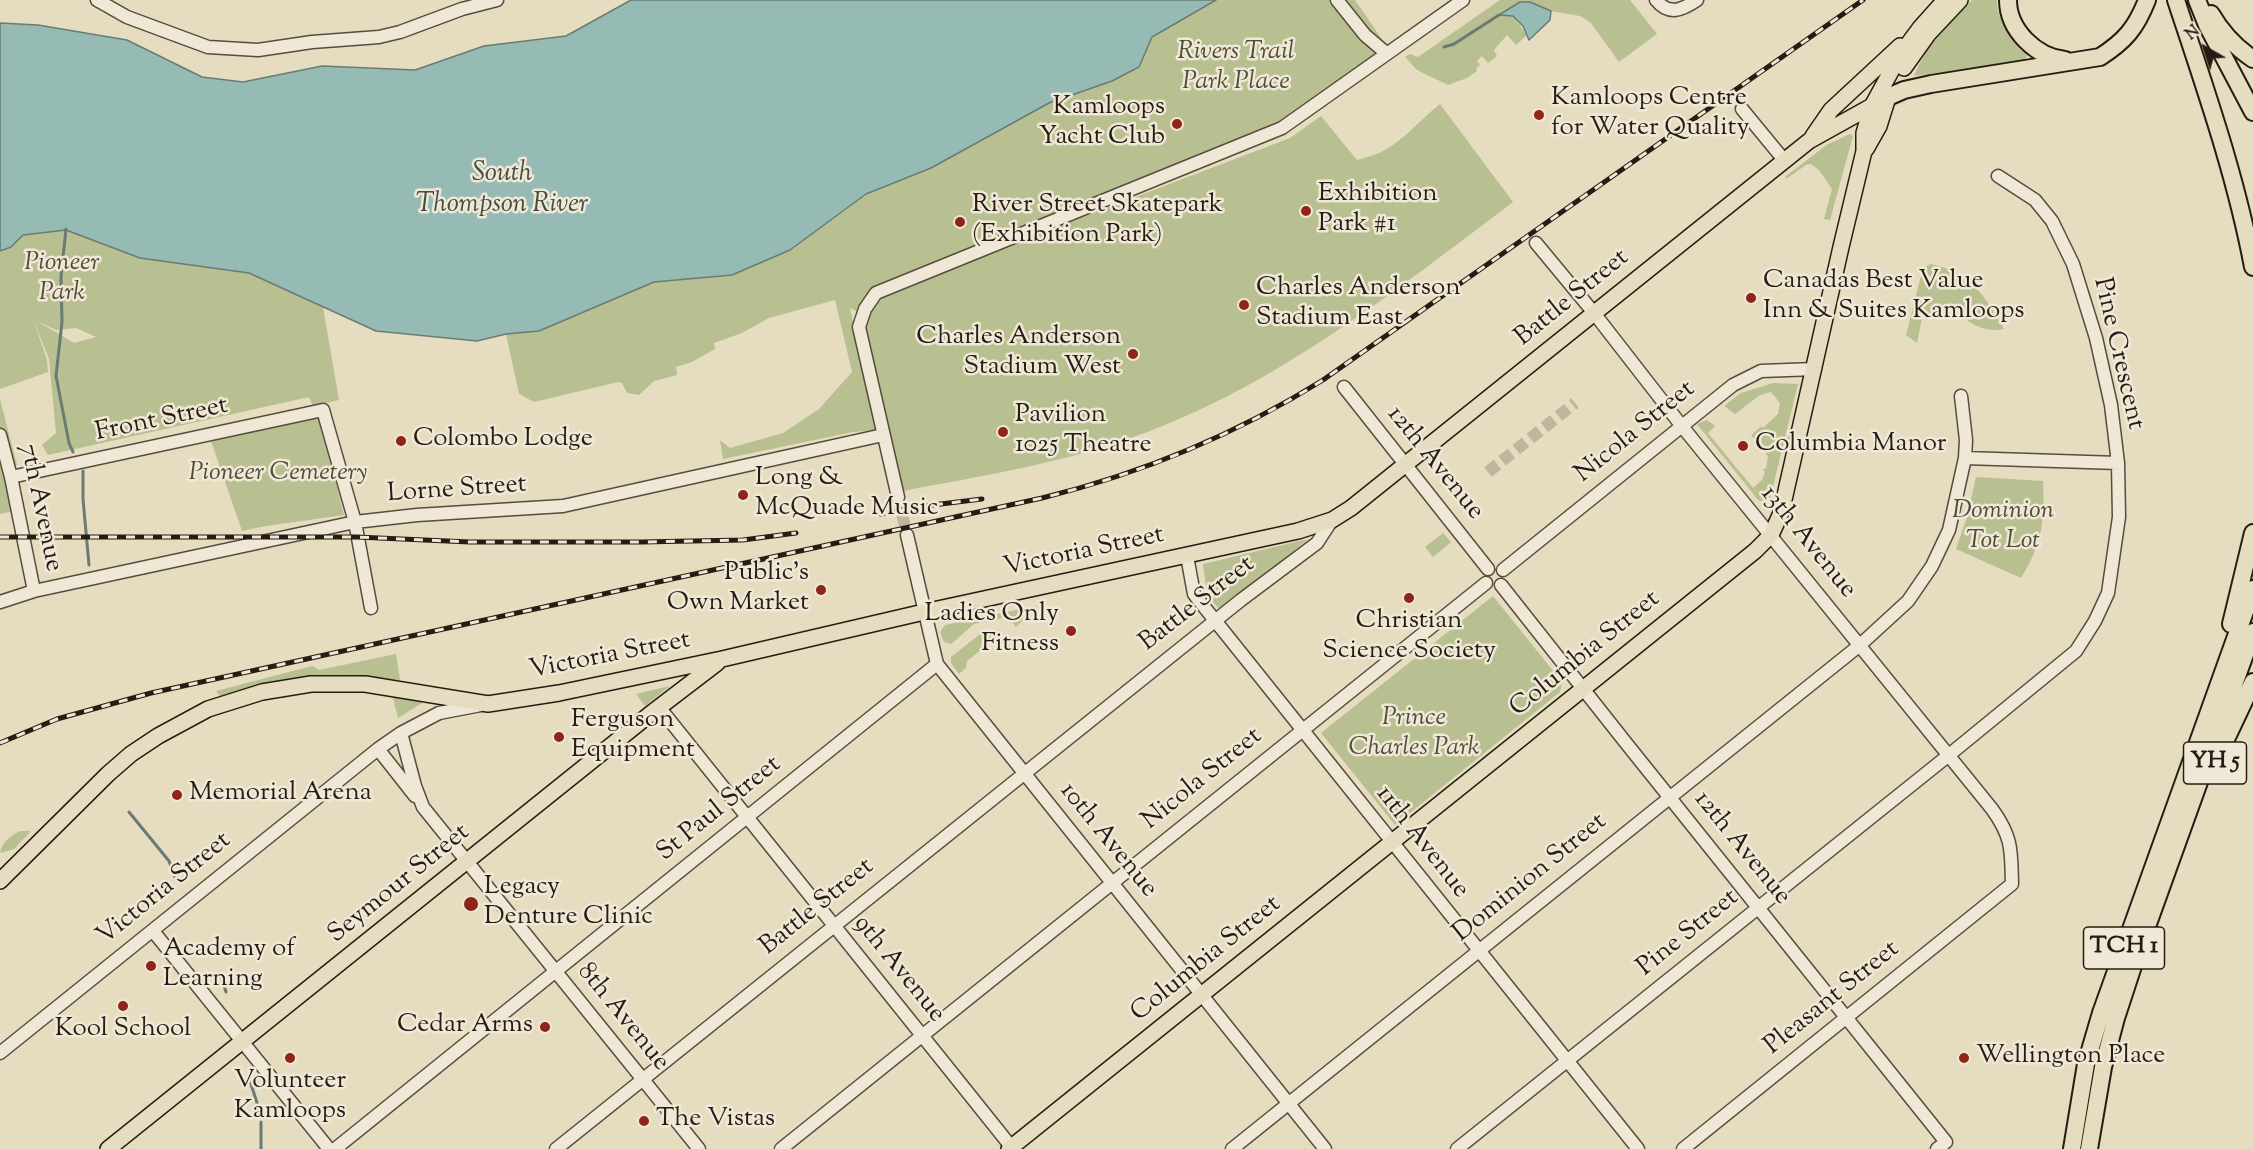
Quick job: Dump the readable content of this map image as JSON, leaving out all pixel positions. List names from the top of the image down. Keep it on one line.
{"streets":{"highway":["YH 5","TCH 1"],"main road":["Battle Street","Victoria Street","Columbia Street","Seymour Street"],"street":["Pine Crescent","Front Street","Nicola Street","12th Avenue","Lorne Street","7th Avenue","13th Avenue","St Paul Street","10th Avenue","11th Avenue","Dominion Street","Pine Street","9th Avenue","Pleasant Street","8th Avenue"]},"crossings":[["Battle Street","12th Avenue"],["Battle Street","13th Avenue"],["Battle Street","Victoria Street"],["Battle Street","Columbia Street"],["Battle Street","10th Avenue"],["Battle Street","11th Avenue"],["Battle Street","9th Avenue"],["Battle Street","8th Avenue"],["Pine Crescent","13th Avenue"],["Pine Crescent","Pine Street"],["Front Street","Lorne Street"],["Front Street","7th Avenue"],["Nicola Street","12th Avenue"],["Nicola Street","13th Avenue"],["Nicola Street","Columbia Street"],["Nicola Street","10th Avenue"],["Nicola Street","11th Avenue"],["Nicola Street","9th Avenue"],["12th Avenue","Columbia Street"],["12th Avenue","Dominion Street"],["12th Avenue","Pine Street"],["12th Avenue","Pleasant Street"],["Lorne Street","7th Avenue"],["13th Avenue","Columbia Street"],["13th Avenue","Dominion Street"],["13th Avenue","Pine Street"],["13th Avenue","Pleasant Street"],["Victoria Street","10th Avenue"],["Victoria Street","11th Avenue"],["Victoria Street","Seymour Street"],["Victoria Street","8th Avenue"],["Columbia Street","10th Avenue"],["Columbia Street","11th Avenue"],["Columbia Street","9th Avenue"],["YH 5","TCH 1"],["St Paul Street","10th Avenue"],["St Paul Street","9th Avenue"],["St Paul Street","8th Avenue"],["10th Avenue","Dominion Street"],["11th Avenue","Dominion Street"],["11th Avenue","Pine Street"],["Seymour Street","9th Avenue"],["Seymour Street","8th Avenue"]],"water":["South Thompson River"],"parks":["Rivers Trail Park Place","Pioneer Park","Pioneer Cemetery","Dominion Tot Lot","Prince Charles Park"],"places":["Kamloops Centre for Water Quality","Kamloops Yacht Club","Exhibition Park #1","River Street Skatepark (Exhibition Park)","Canadas Best Value Inn & Suites Kamloops","Charles Anderson Stadium East","Charles Anderson Stadium West","Pavilion 1025 Theatre","Colombo Lodge","Columbia Manor","Long & McQuade Music","Public's Own Market","Christian Science Society","Ladies Only Fitness","Ferguson Equipment","Memorial Arena","Legacy Denture Clinic","Academy of Learning","Kool School","Cedar Arms","Volunteer Kamloops","Wellington Place","The Vistas"],"north":"top left"}
